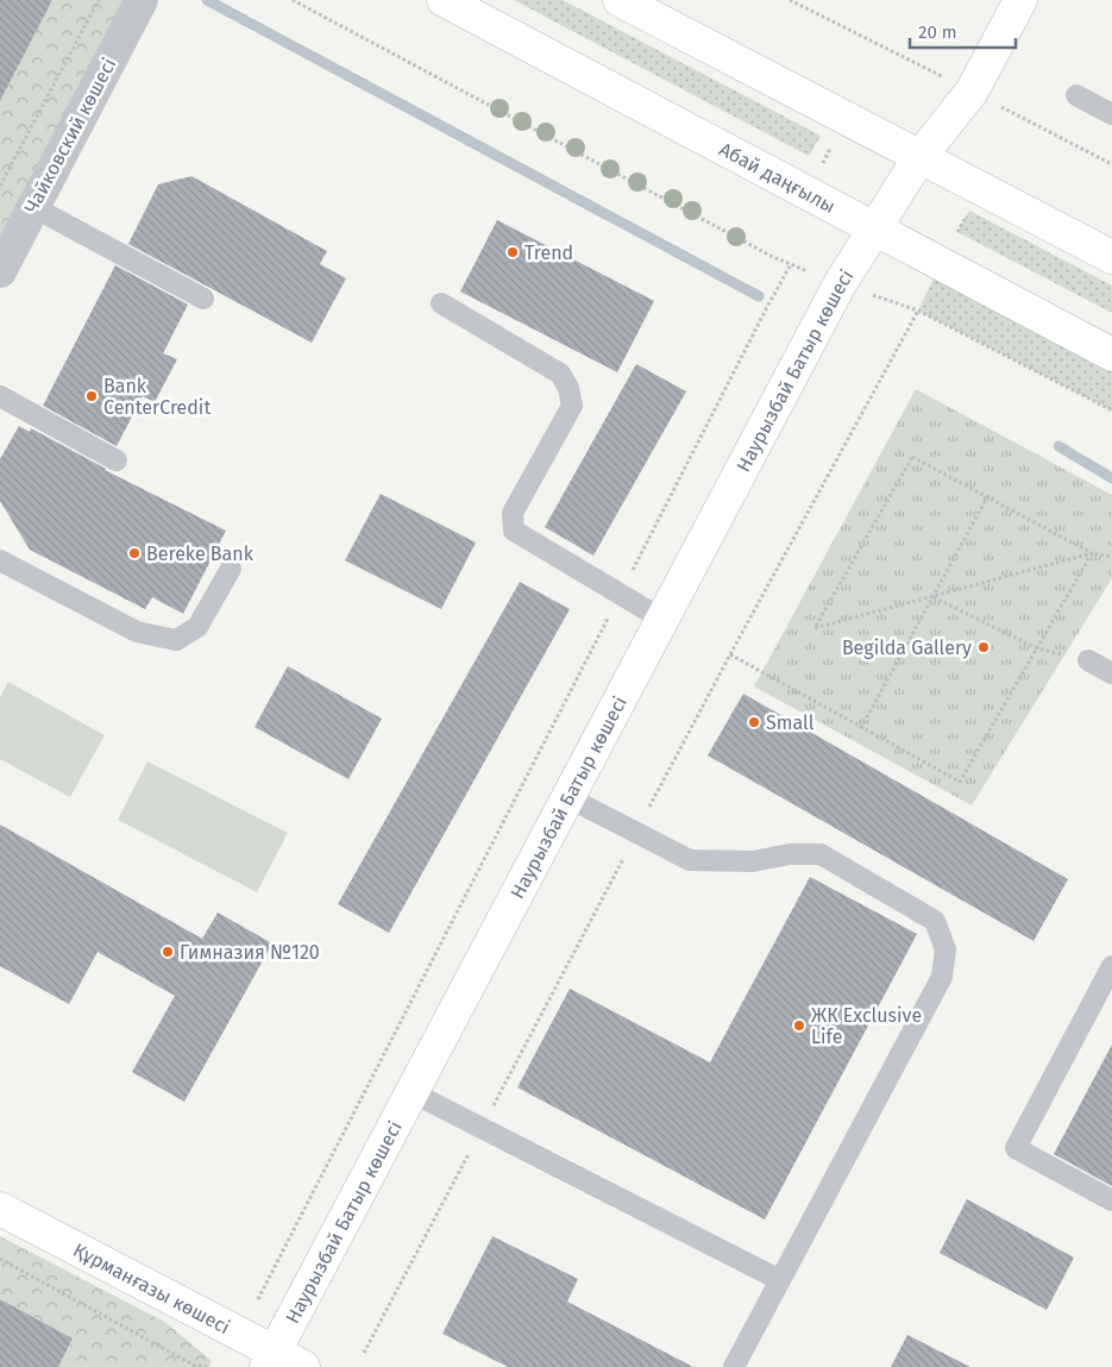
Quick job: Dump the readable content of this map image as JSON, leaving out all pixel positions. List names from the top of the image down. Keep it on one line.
{"streets":{"main road":["Абай даңғылы","Наурызбай Батыр көшесі","Құрманғазы көшесі"],"street":["Чайковский көшесі"]},"crossings":[["Абай даңғылы","Наурызбай Батыр көшесі"],["Наурызбай Батыр көшесі","Құрманғазы көшесі"]],"places":["Trend","Bank CenterCredit","Bereke Bank","Begilda Gallery","Small","Гимназия №120","ЖК Exclusive Life"],"scale_bar":"20 m"}
